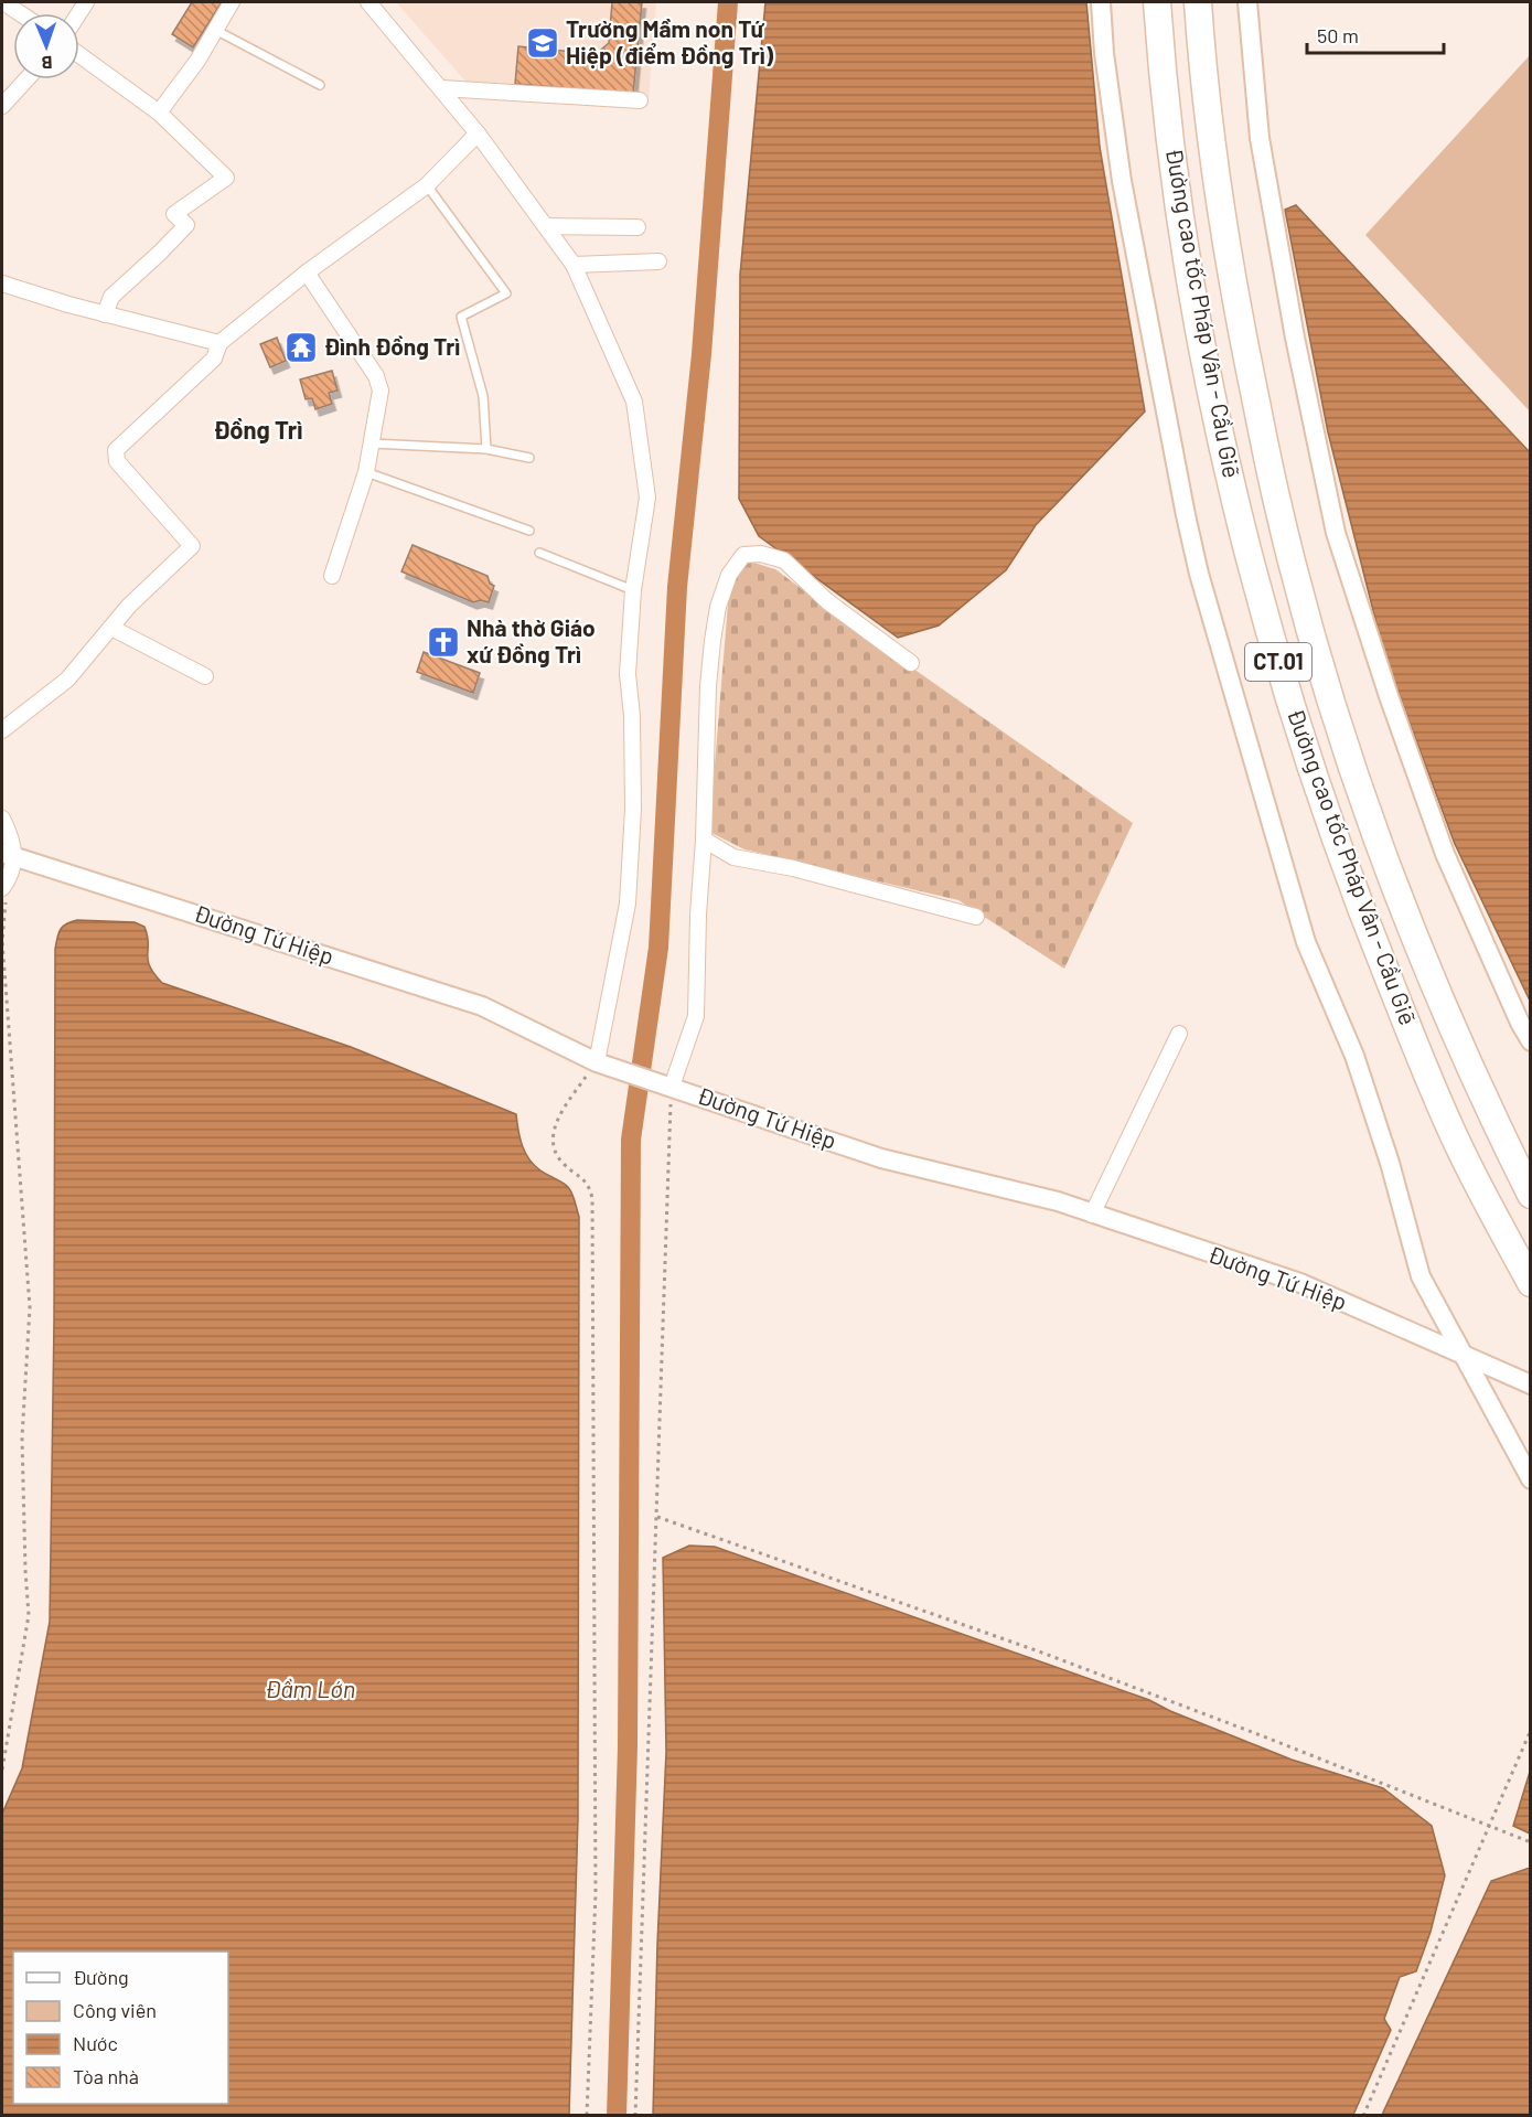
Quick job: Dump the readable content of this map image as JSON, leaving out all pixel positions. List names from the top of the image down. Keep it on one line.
{"streets":{"highway":["Đường cao tốc Pháp Vân - Cầu Giẽ","CT.01"],"street":["Đường Tứ Hiệp"]},"districts":["Đồng Trì"],"water":["Đầm Lớn"],"places":{"school or university":["Trường Mầm non Tứ Hiệp (điểm Đồng Trì)"],"temple":["Đình Đồng Trì"],"church":["Nhà thờ Giáo xứ Đồng Trì"]},"legend":["Đường","Công viên","Nước","Tòa nhà"],"scale_bar":"50 m","north":"bottom"}
